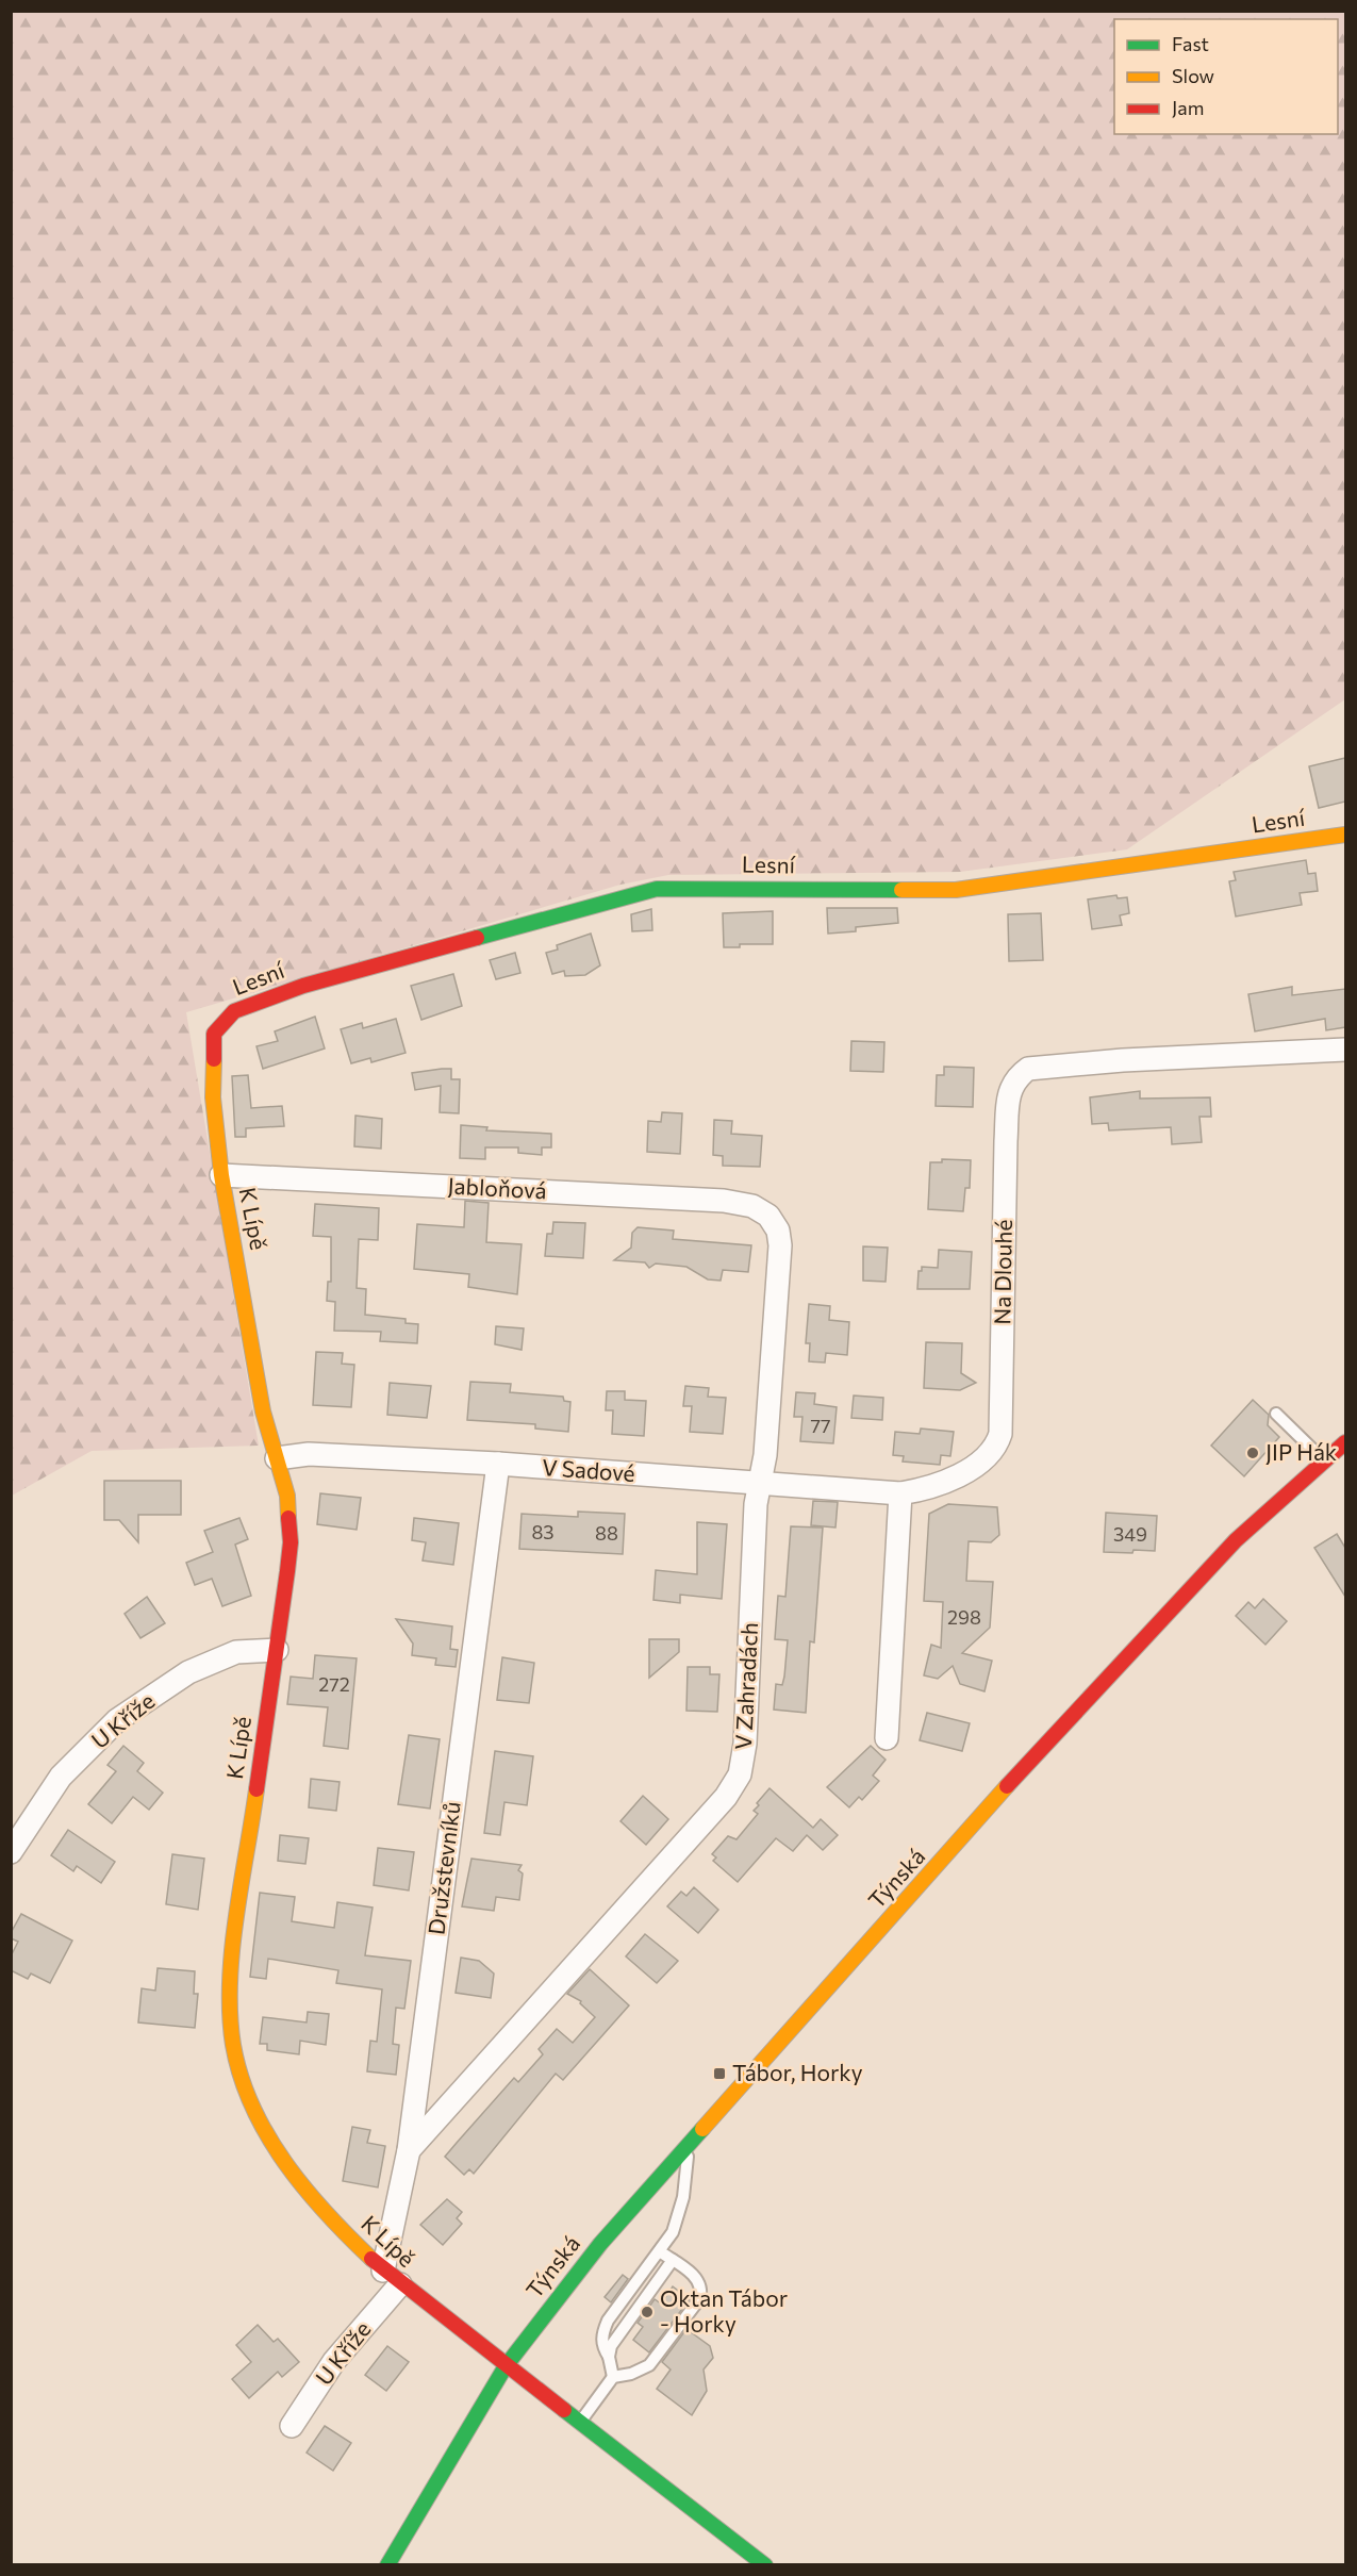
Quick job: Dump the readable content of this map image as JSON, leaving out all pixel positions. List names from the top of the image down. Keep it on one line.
{"streets":{"street":["Lesní","Jabloňová","K Lípě","Na Dlouhé","V Sadové","V Zahradách","U Kříže","Družstevníků","Týnská"]},"crossings":[["Lesní","K Lípě"],["Jabloňová","K Lípě"],["Jabloňová","V Zahradách"],["K Lípě","V Sadové"],["K Lípě","U Kříže"],["K Lípě","Družstevníků"],["K Lípě","Týnská"],["Na Dlouhé","V Sadové"],["V Sadové","V Zahradách"],["V Sadové","Družstevníků"],["V Zahradách","Družstevníků"],["U Kříže","Družstevníků"]],"places":{"other":["JIP Hák","Oktan Tábor - Horky"],"transit":["Tábor, Horky"]},"house_numbers":["77","83","88","349","298","272"],"legend":["Fast","Slow","Jam"]}
